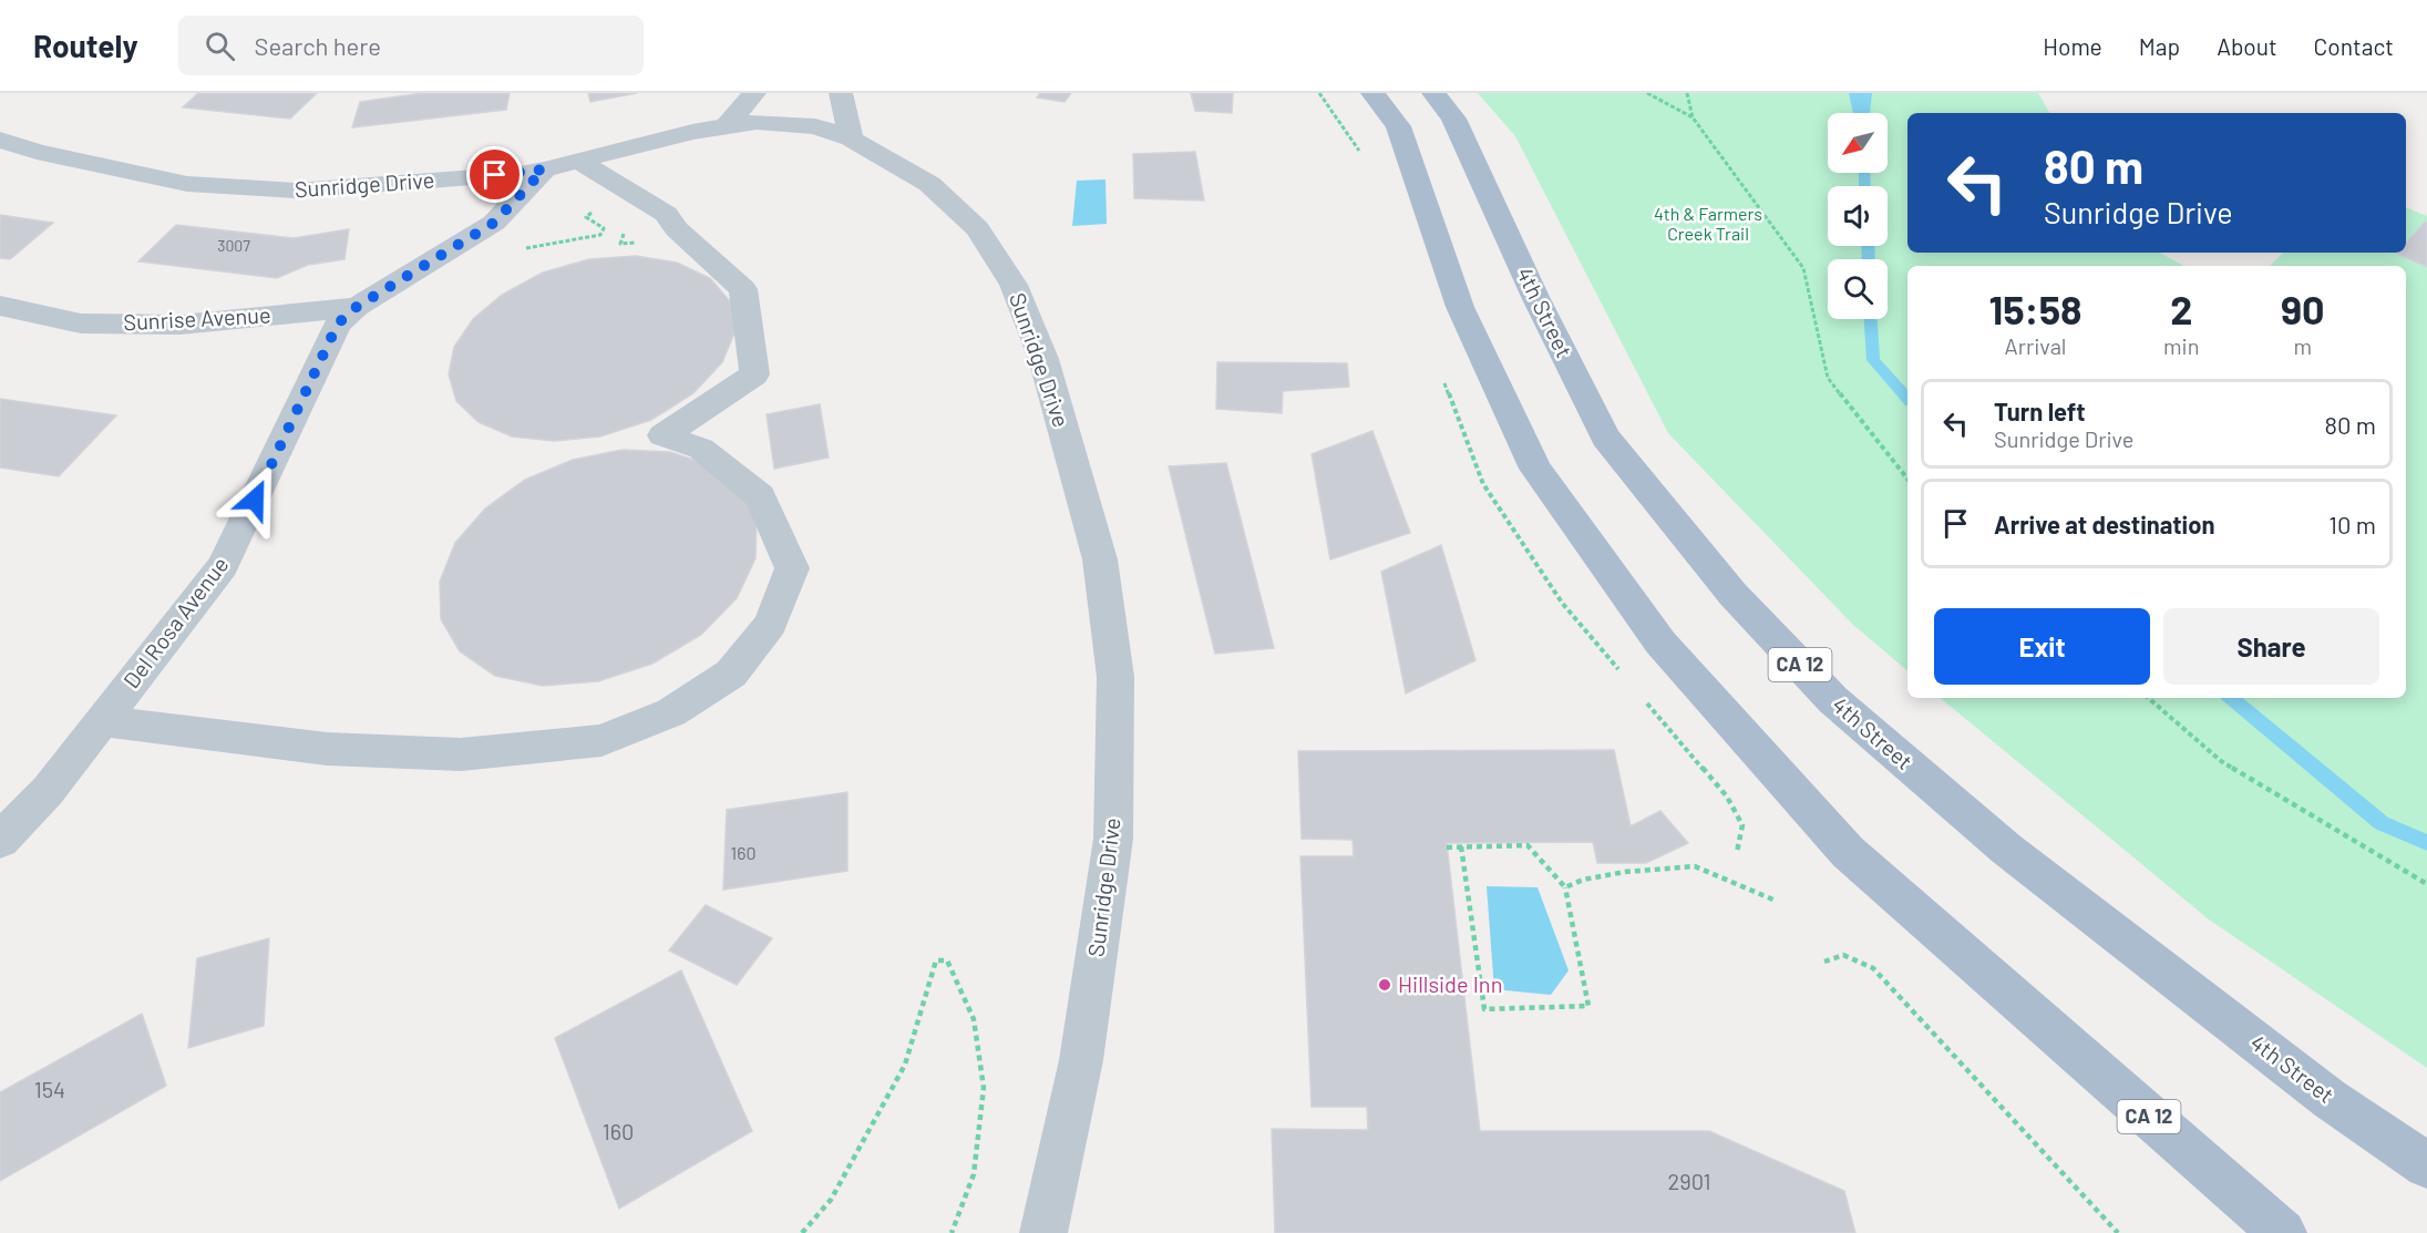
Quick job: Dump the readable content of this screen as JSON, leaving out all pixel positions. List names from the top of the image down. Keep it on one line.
{"streets":{"main road":["4th Street","CA 12"],"street":["Sunridge Drive","Sunrise Avenue","Del Rosa Avenue"]},"crossings":[["Sunridge Drive","Del Rosa Avenue"],["Sunrise Avenue","Del Rosa Avenue"]],"parks":["4th & Farmers Creek Trail"],"places":["Hillside Inn"],"house_numbers":["3007","160","154","160","2901"],"north":"bottom left","page":{"header":"Routely","search":"Search here","nav":["Home","Map","About","Contact"],"turn":["80 m","Sunridge Drive"],"eta":["15:58","Arrival","2","min","90","m"],"list":[{"name":"Turn left","note":"Sunridge Drive","value":"80 m"},{"name":"Arrive at destination","value":"10 m"}],"buttons":["Exit","Share"]}}
